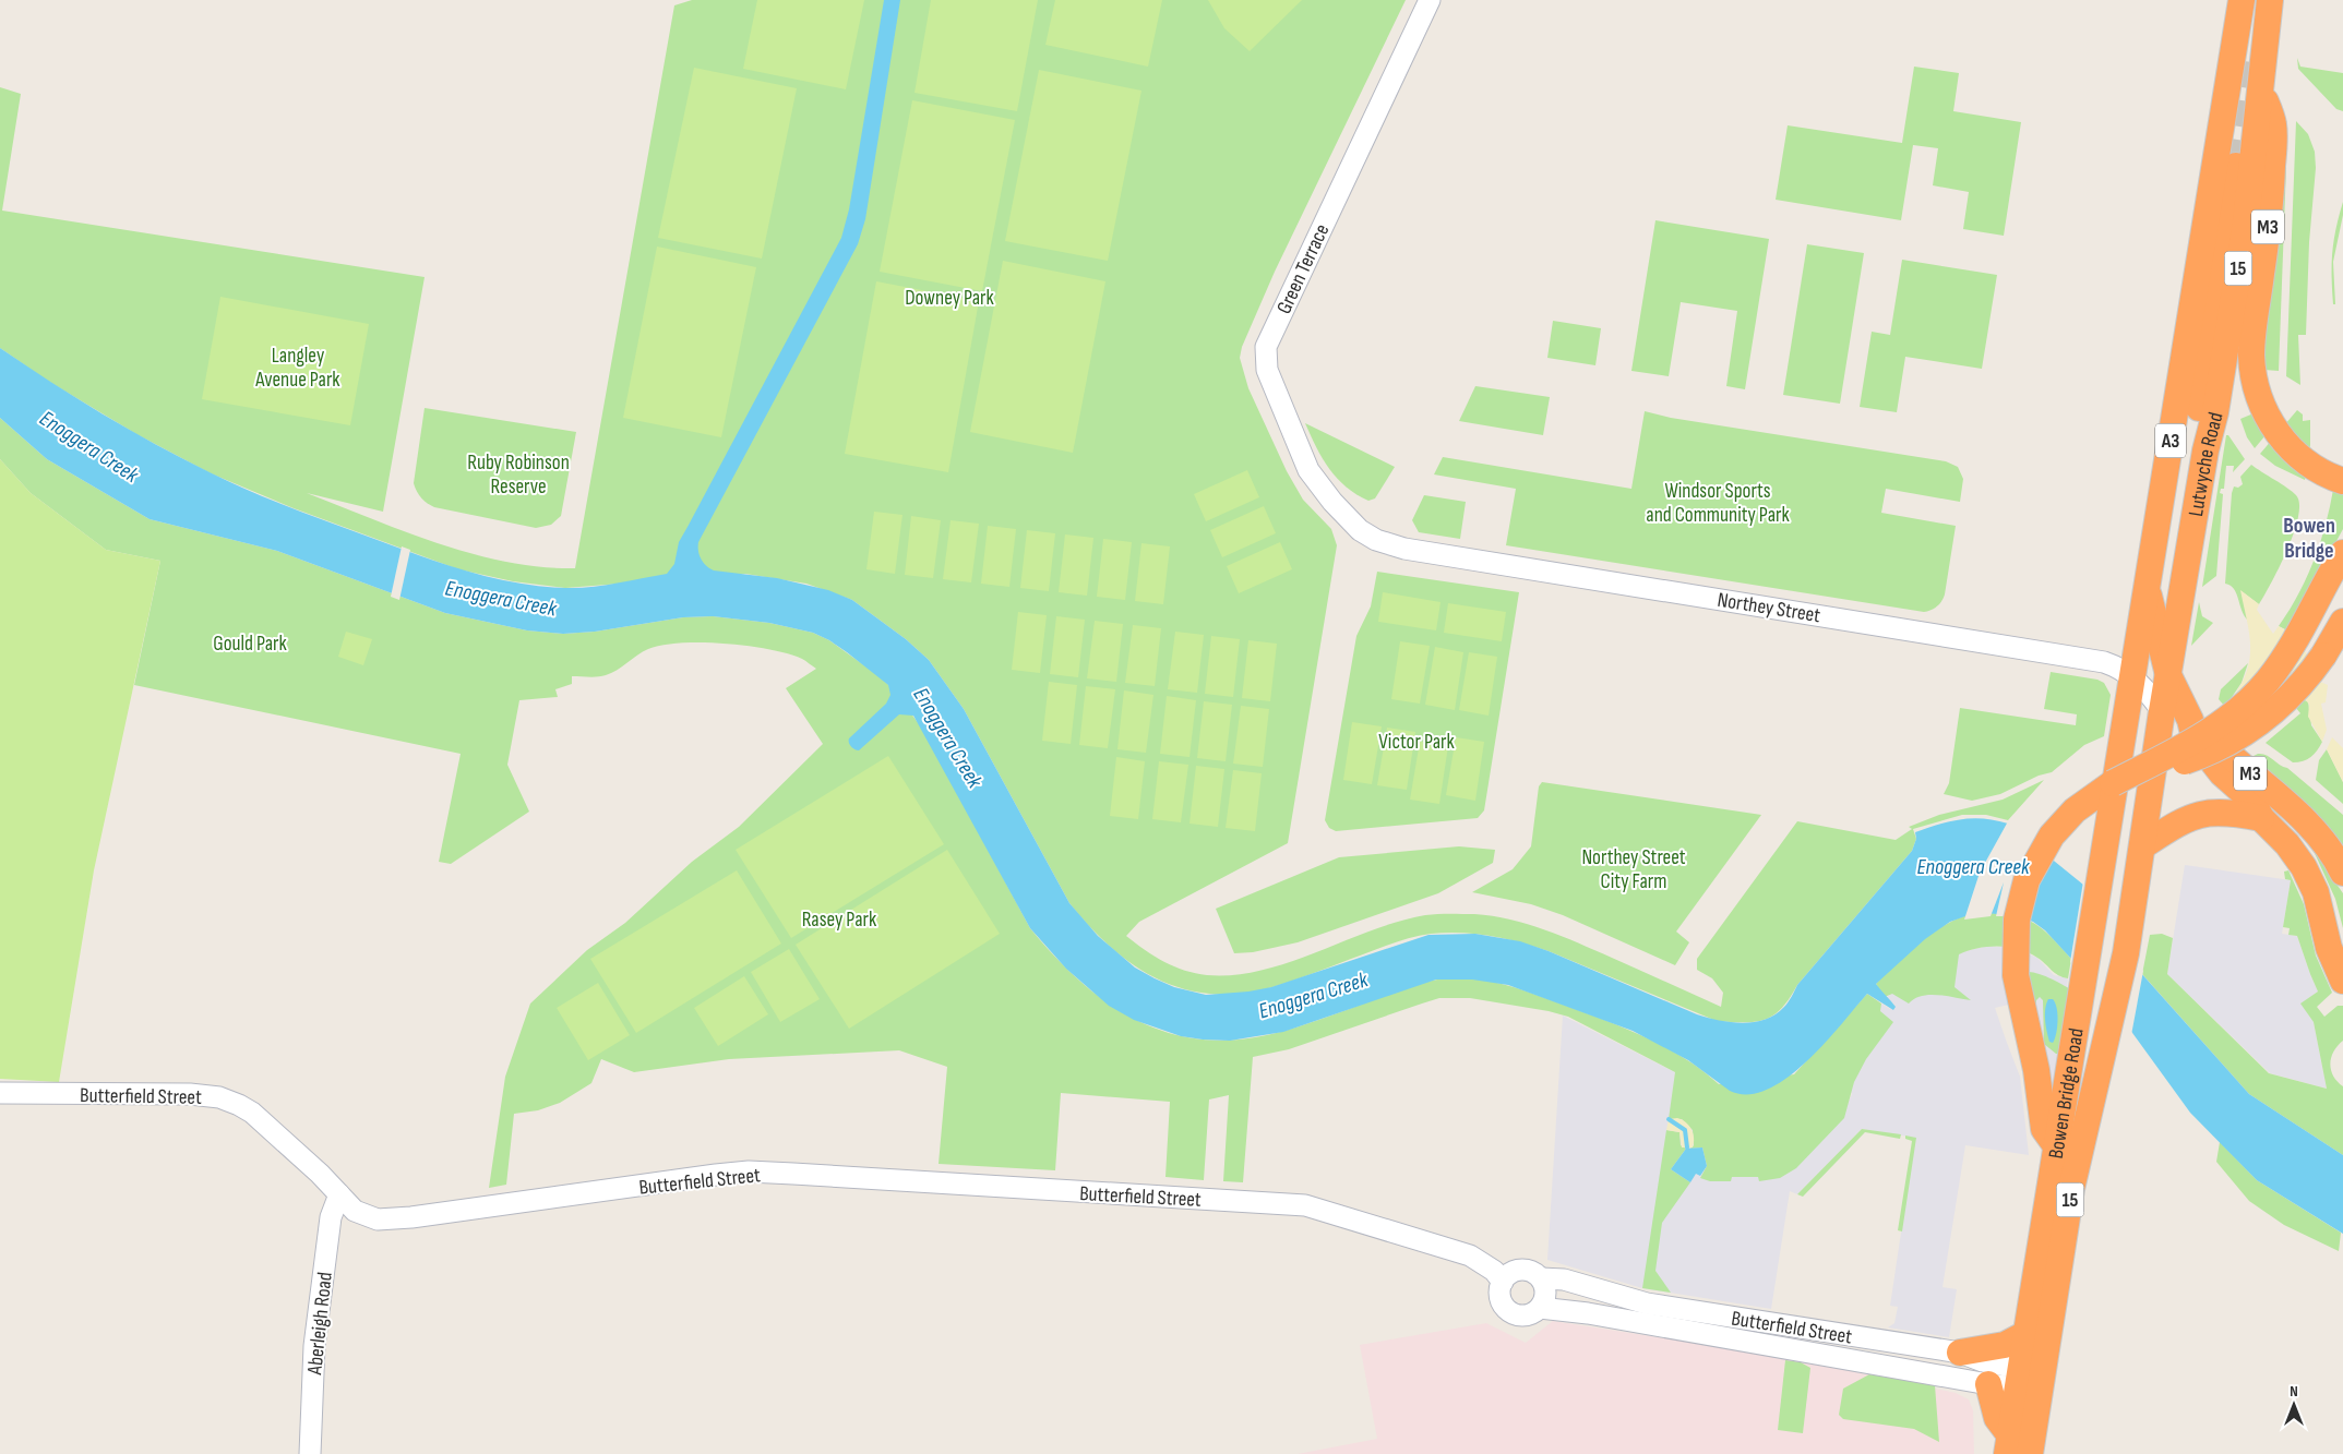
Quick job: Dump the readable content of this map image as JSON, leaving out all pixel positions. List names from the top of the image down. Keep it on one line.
{"streets":{"highway":["M3","15","A3","Lutwyche Road","Bowen Bridge Road"],"street":["Green Terrace","Northey Street","Butterfield Street","Aberleigh Road"]},"crossings":[["M3","Lutwyche Road"],["Green Terrace","Northey Street"],["Lutwyche Road","Northey Street"],["Lutwyche Road","Bowen Bridge Road"],["Bowen Bridge Road","Butterfield Street"],["Butterfield Street","Aberleigh Road"]],"districts":["Bowen Bridge"],"water":["Enoggera Creek"],"parks":["Downey Park","Langley Avenue Park","Ruby Robinson Reserve","Windsor Sports and Community Park","Gould Park","Victor Park","Northey Street City Farm","Rasey Park"],"north":"top"}
